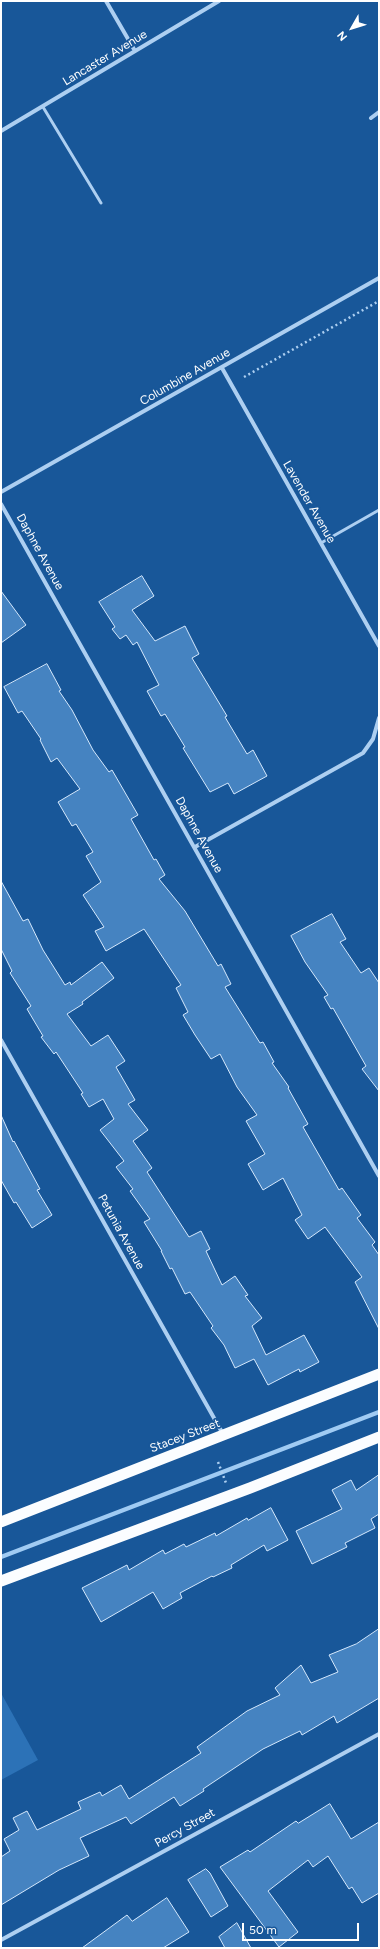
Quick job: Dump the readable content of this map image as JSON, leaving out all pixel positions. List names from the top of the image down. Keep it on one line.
{"streets":{"highway":["Stacey Street"],"street":["Lancaster Avenue","Columbine Avenue","Lavender Avenue","Daphne Avenue","Petunia Avenue","Percy Street"]},"crossings":[["Columbine Avenue","Lavender Avenue"],["Petunia Avenue","Stacey Street"]],"scale_bar":"50 m","north":"bottom left"}
